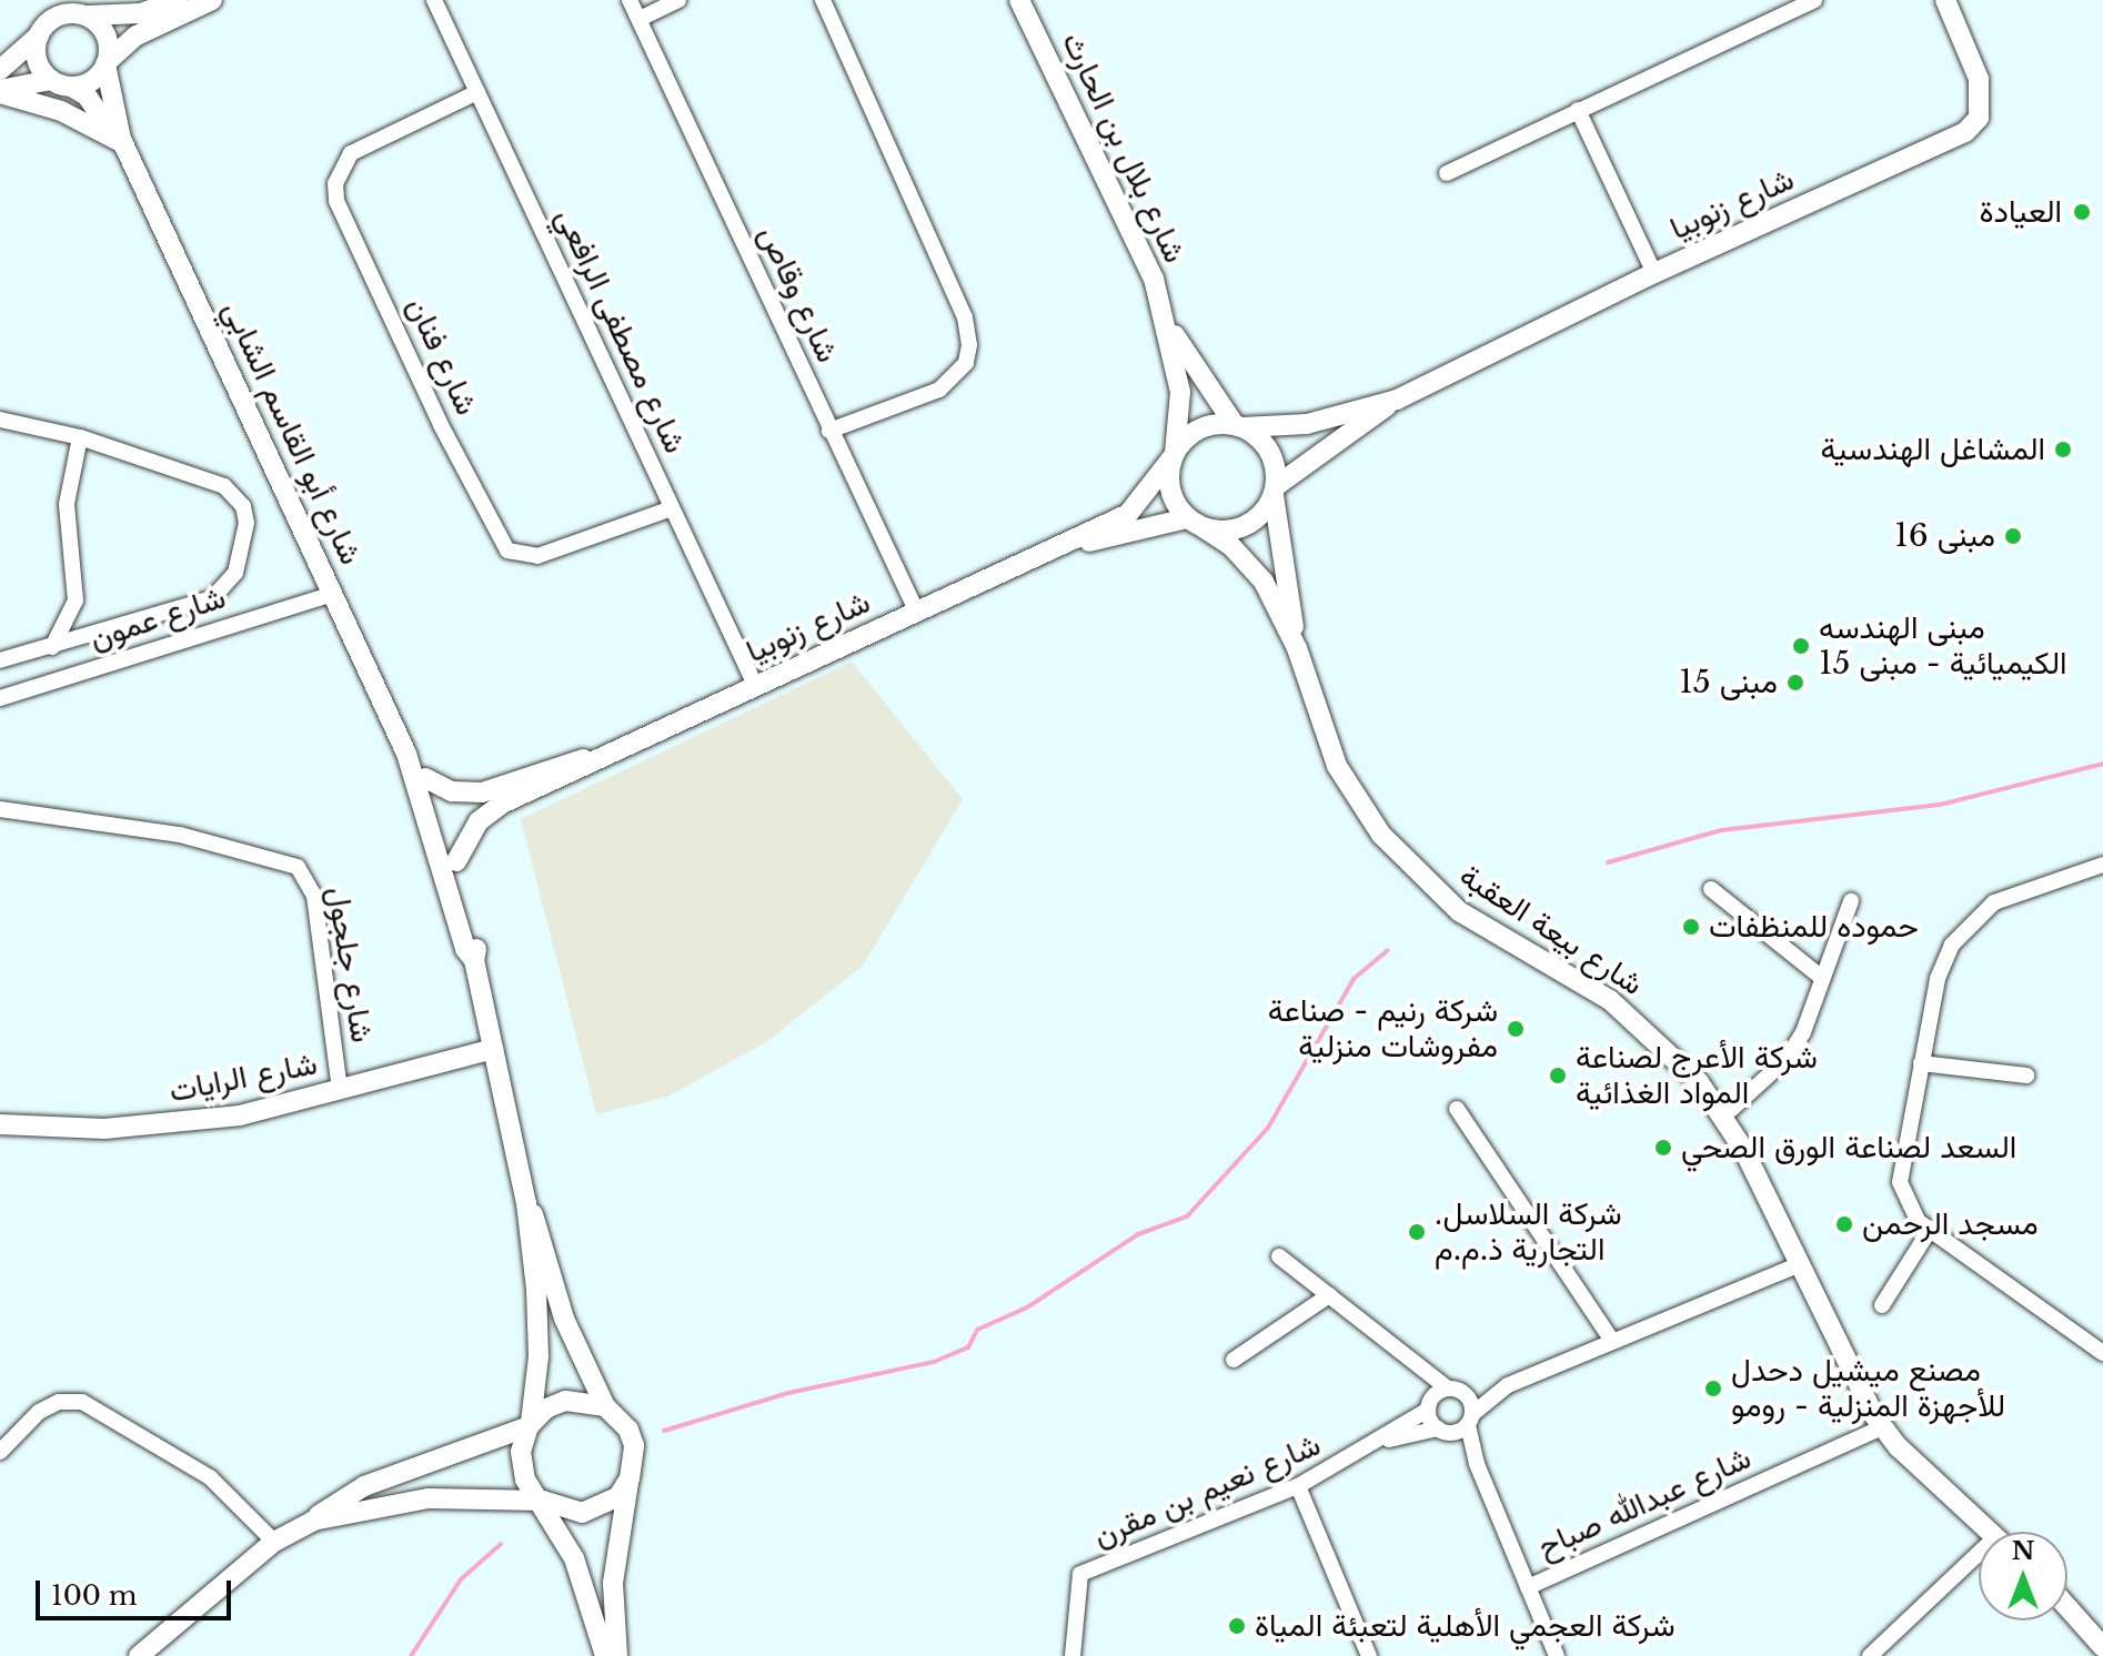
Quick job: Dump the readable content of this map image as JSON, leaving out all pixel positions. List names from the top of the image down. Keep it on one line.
{"streets":{"street":["شارع بلال بن الحارث","شارع زنوبيا","شارع وقاص","شارع مصطفى الرافعي","شارع فنان","شارع أبو القاسم الشابي","شارع عمون","شارع بيعة العقبة","شارع جلجول","شارع الرايات","شارع نعيم بن مقرن","شارع عبدالله صباح"]},"crossings":[["شارع بلال بن الحارث","شارع زنوبيا"],["شارع بلال بن الحارث","شارع بيعة العقبة"],["شارع زنوبيا","شارع وقاص"],["شارع زنوبيا","شارع مصطفى الرافعي"],["شارع زنوبيا","شارع أبو القاسم الشابي"],["شارع زنوبيا","شارع بيعة العقبة"],["شارع مصطفى الرافعي","شارع فنان"],["شارع أبو القاسم الشابي","شارع عمون"],["شارع أبو القاسم الشابي","شارع الرايات"],["شارع بيعة العقبة","شارع عبدالله صباح"],["شارع جلجول","شارع الرايات"]],"places":["العيادة","المشاغل الهندسية","مبنى 16","مبنى الهندسه الكيميائية - مبنى 15","مبنى 15","حموده للمنظفات","شركة رنيم - صناعة مفروشات منزلية","شركة الأعرج لصناعة المواد الغذائية","السعد لصناعة الورق الصحي","مسجد الرحمن",".شركة السلاسل التجارية ذ.م.م","مصنع ميشيل دحدل للأجهزة المنزلية - رومو","شركة العجمي الأهلية لتعبئة المياة"],"scale_bar":"100 m","north":"top"}
